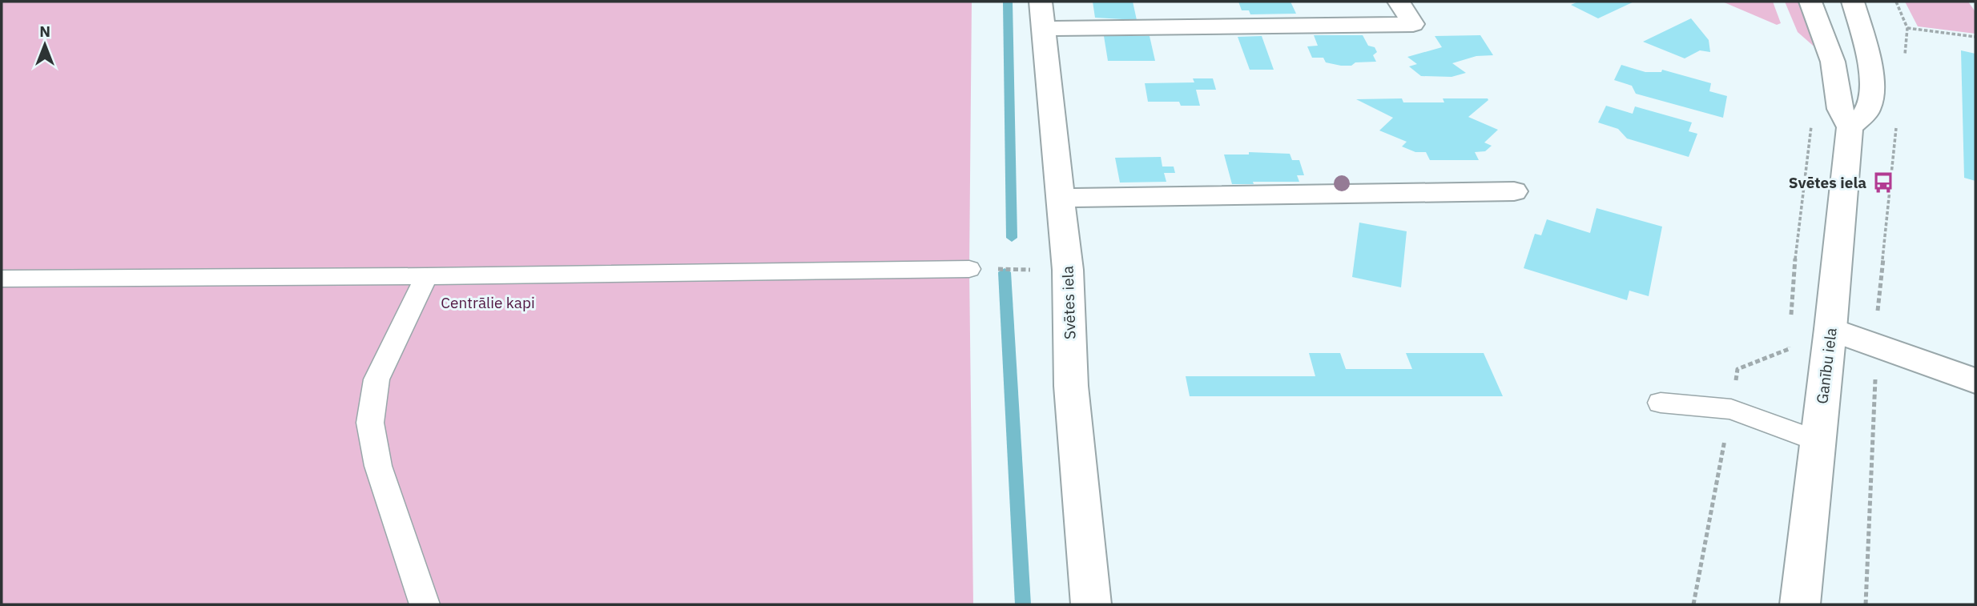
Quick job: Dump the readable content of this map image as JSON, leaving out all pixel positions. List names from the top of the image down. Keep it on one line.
{"streets":{"main road":["Svētes iela","Ganību iela"]},"parks":["Centrālie kapi"],"places":{"bus stop":["Svētes iela"]},"north":"top"}
